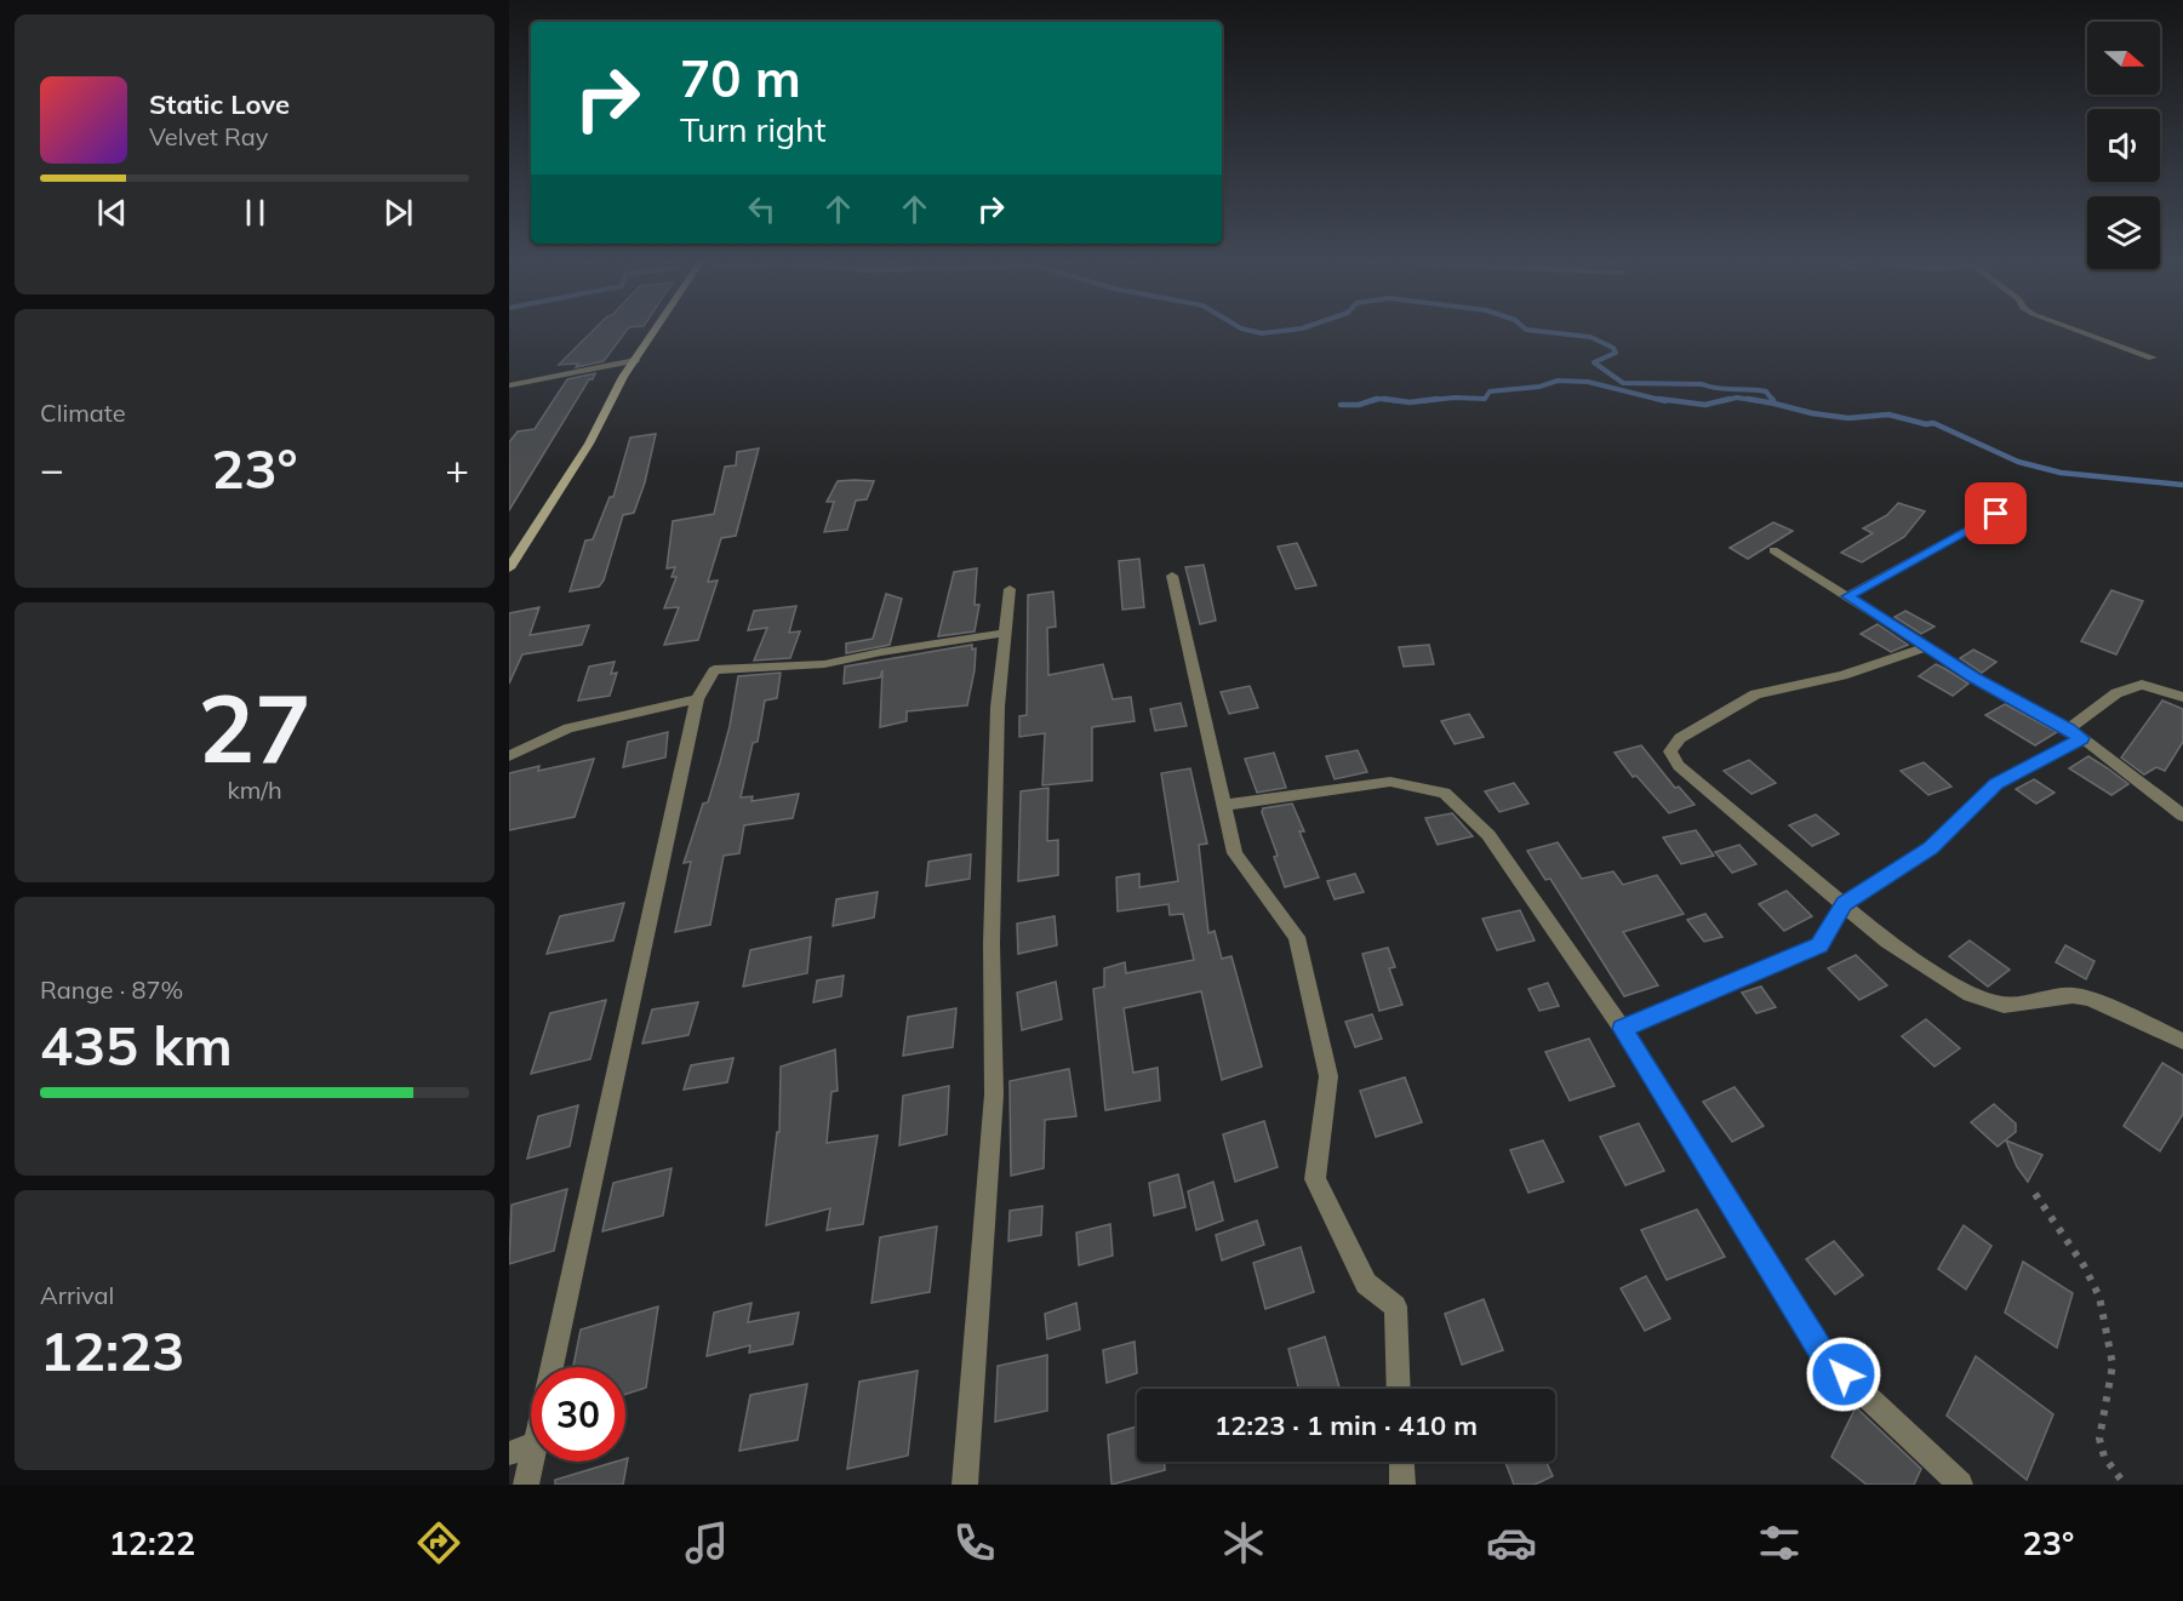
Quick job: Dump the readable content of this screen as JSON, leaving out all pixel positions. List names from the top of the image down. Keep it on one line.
{"north":"right","page":{"turn":["70 m","Turn right"],"song":["Static Love","Velvet Ray"],"tile":["Climate",["27","km/h"],["Range · 87%","435 km"],["Arrival","12:23"]],"heat":["−","23°","+"],"limit":"30","trip":"12:23 · 1 min · 410 m","tabs":["12:22","23°"]}}
